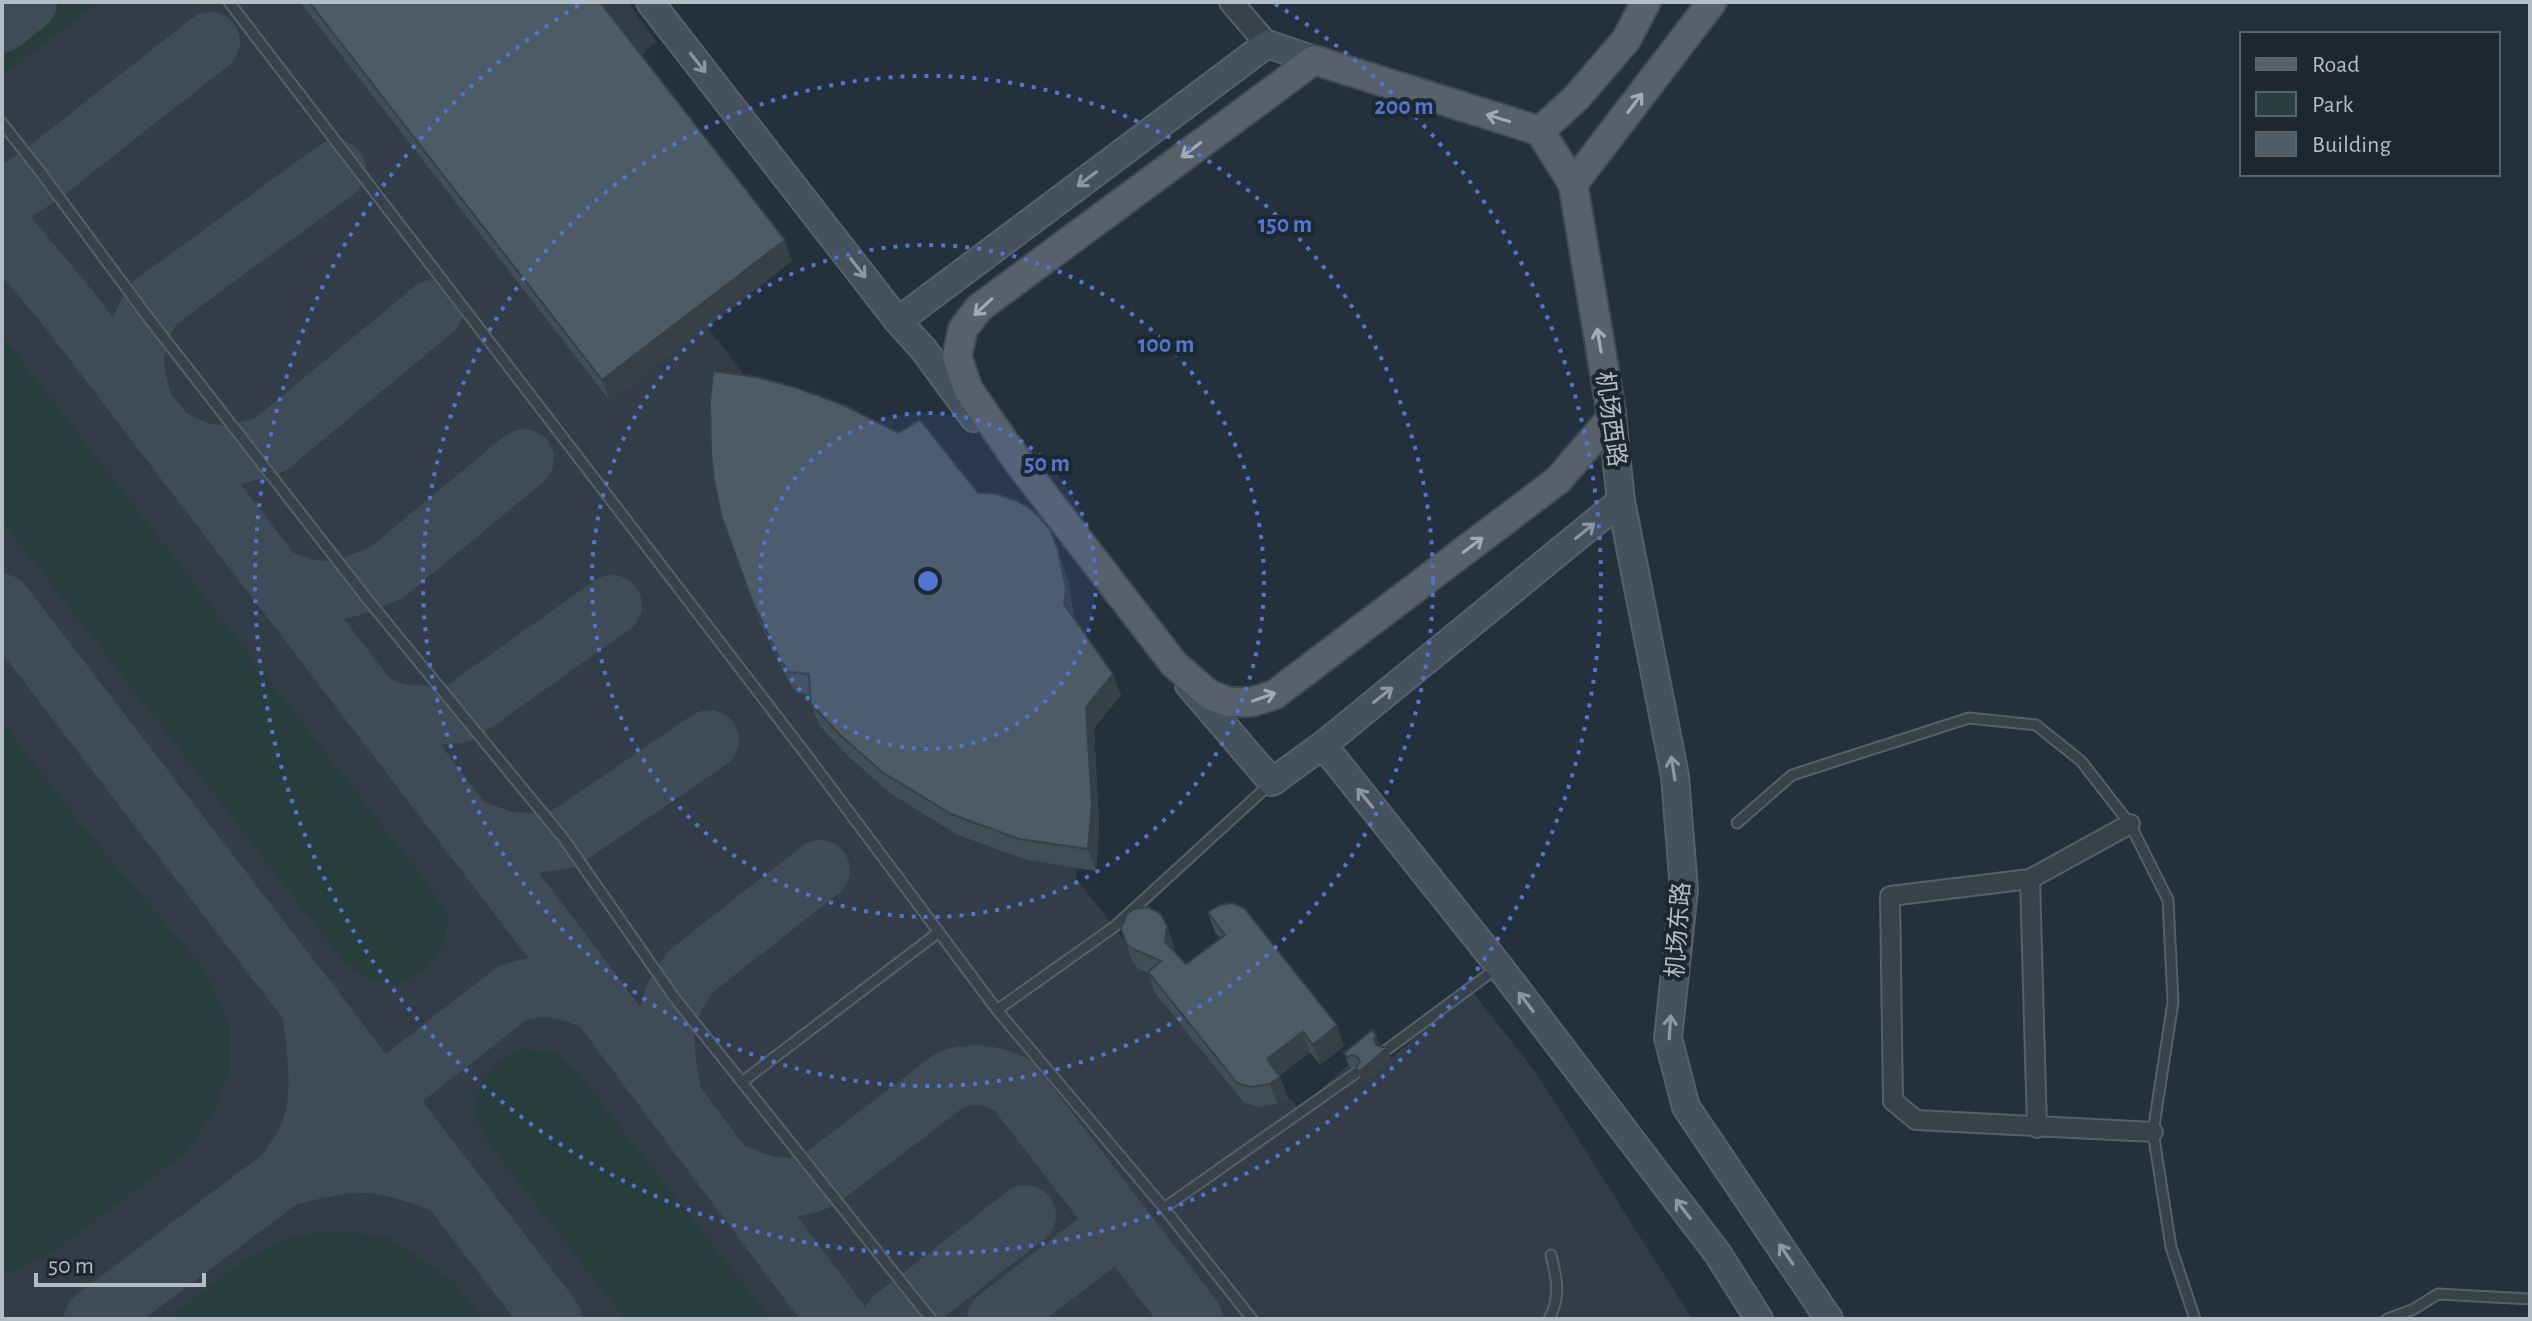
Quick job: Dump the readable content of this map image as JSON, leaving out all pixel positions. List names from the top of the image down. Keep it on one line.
{"streets":{"main road":["机场西路","机场东路"]},"crossings":[["机场西路","机场东路"]],"one_way":["机场西路"],"legend":["Road","Park","Building"],"scale_bar":"50 m","rings":["200 m","150 m","100 m","50 m"]}
